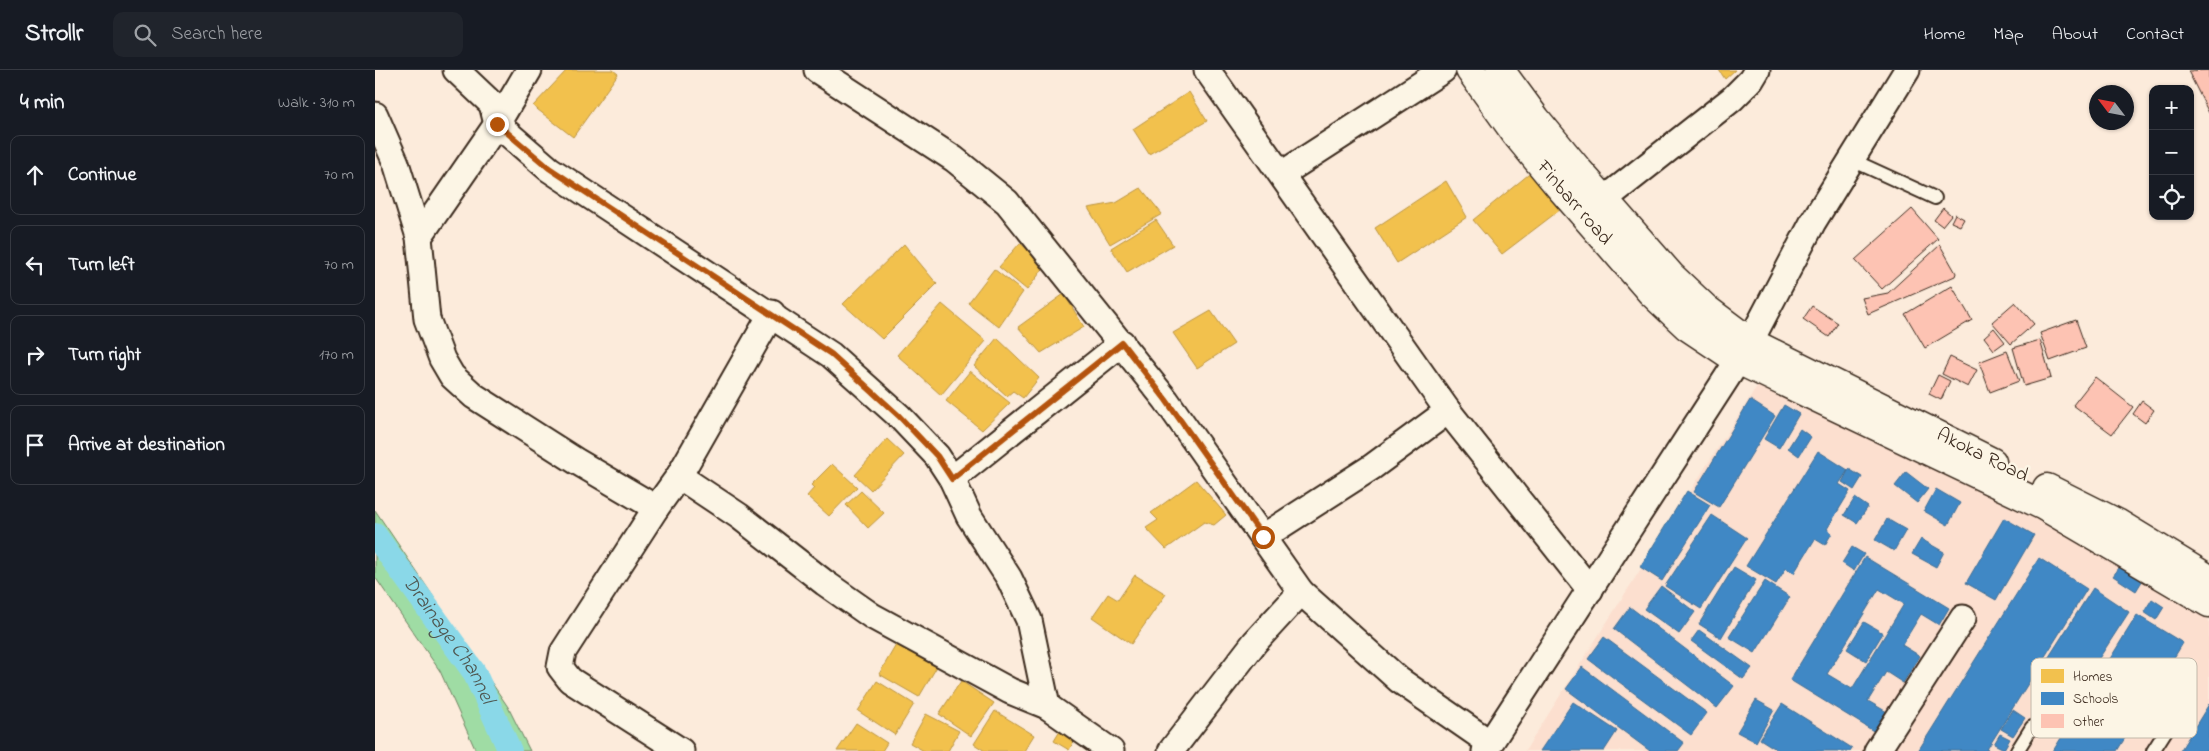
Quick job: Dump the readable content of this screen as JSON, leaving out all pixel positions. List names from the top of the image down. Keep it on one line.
{"streets":{"main road":["Finbarr road","Akoka Road"]},"water":["Drainage Channel"],"legend":["Homes","Schools","Other"],"north":"top left","page":{"header":"Strollr","search":"Search here","nav":["Home","Map","About","Contact"],"heading":["4 min","Walk · 310 m"],"map_buttons":["+","−"],"list":[["Continue","70 m"],["Turn left","70 m"],["Turn right","170 m"],"Arrive at destination"]}}
